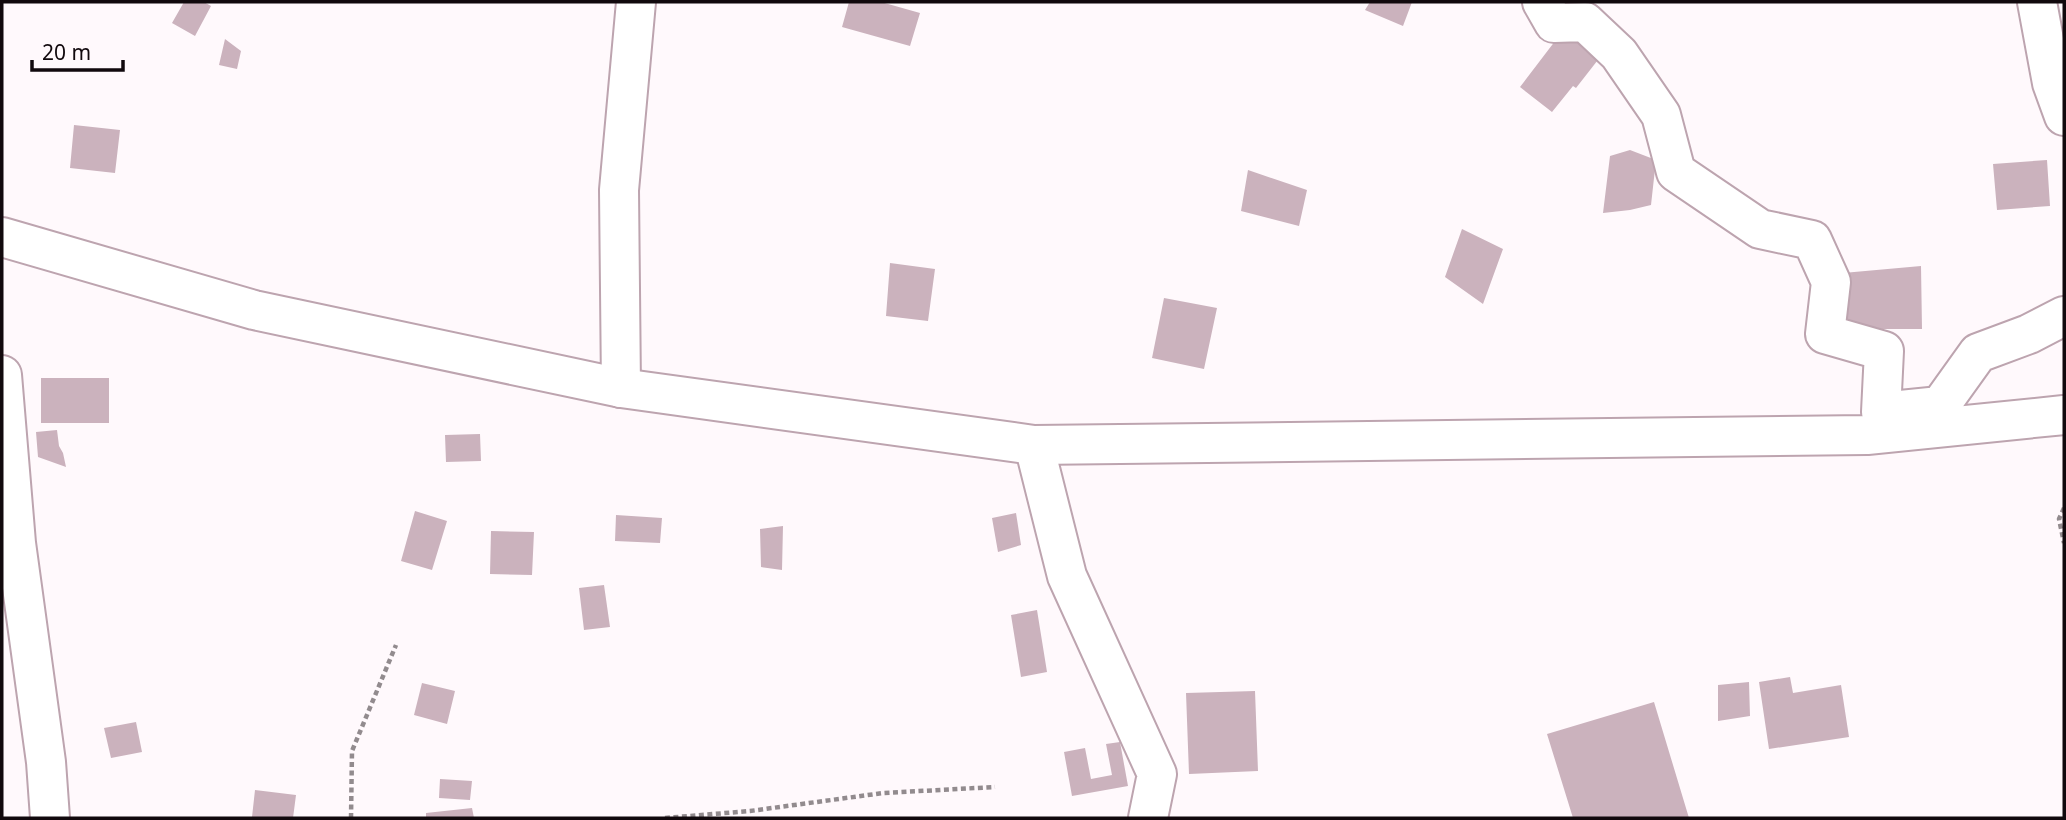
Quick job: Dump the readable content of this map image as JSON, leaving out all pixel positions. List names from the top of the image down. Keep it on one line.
{"scale_bar":"20 m"}
